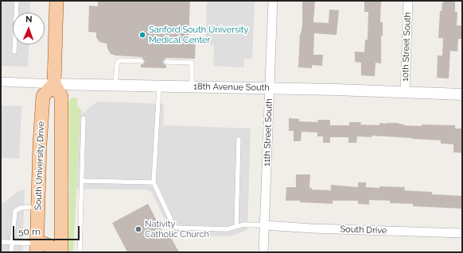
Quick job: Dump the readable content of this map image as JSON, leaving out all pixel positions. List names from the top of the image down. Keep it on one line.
{"streets":{"main road":["South University Drive"],"street":["10th Street South","18th Avenue South","11th Street South","South Drive"]},"crossings":[["10th Street South","18th Avenue South"],["18th Avenue South","11th Street South"],["18th Avenue South","South University Drive"],["11th Street South","South Drive"]],"places":["Sanford South University Medical Center","Nativity Catholic Church"],"scale_bar":"50 m","north":"top"}
